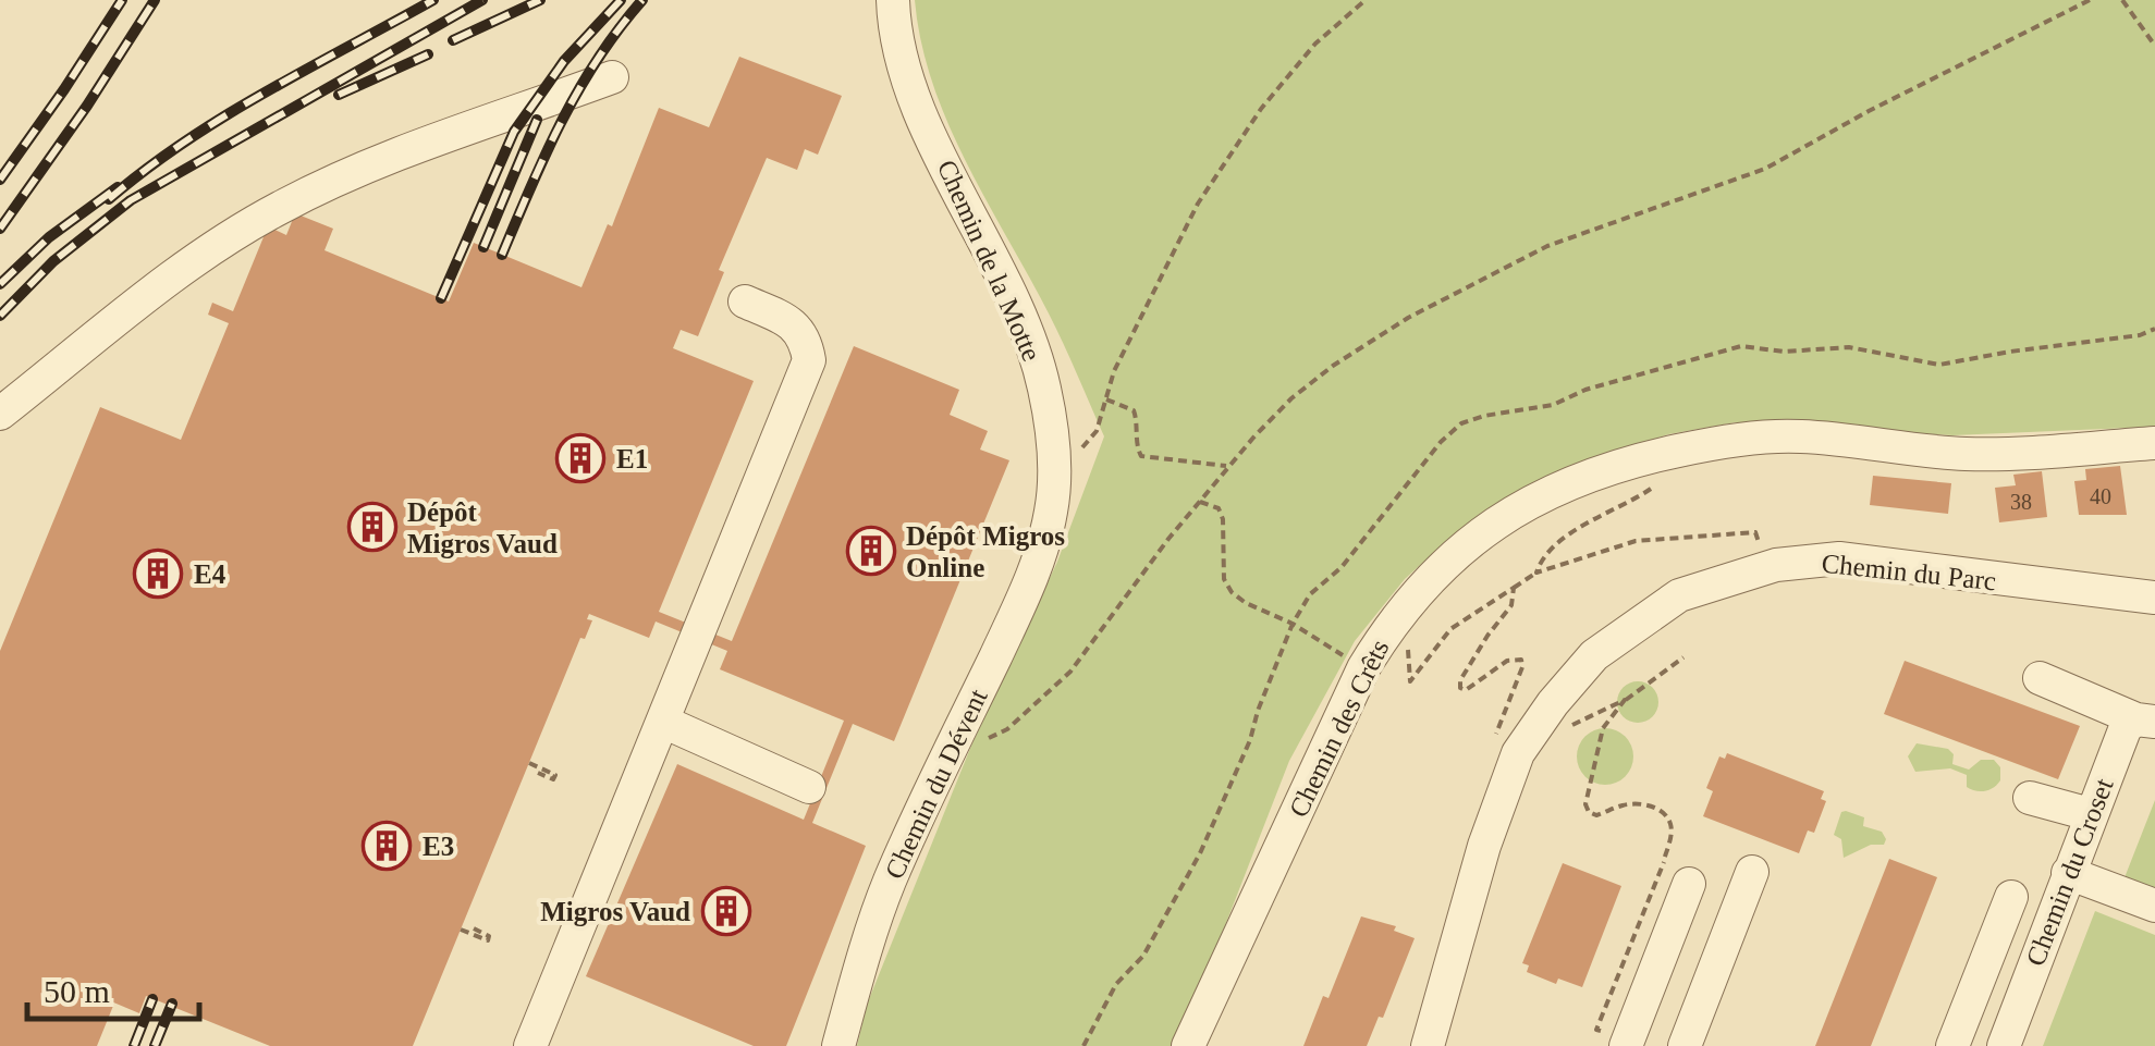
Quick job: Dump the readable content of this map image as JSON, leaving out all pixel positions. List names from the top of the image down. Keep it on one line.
{"streets":{"street":["Chemin de la Motte","Chemin du Parc","Chemin des Crêts","Chemin du Dévent","Chemin du Croset"]},"crossings":[["Chemin de la Motte","Chemin du Dévent"]],"places":{"building":["E1","Dépôt Migros Vaud","Dépôt Migros Online","E4","E3","Migros Vaud"]},"house_numbers":["40","38"],"scale_bar":"50 m"}
